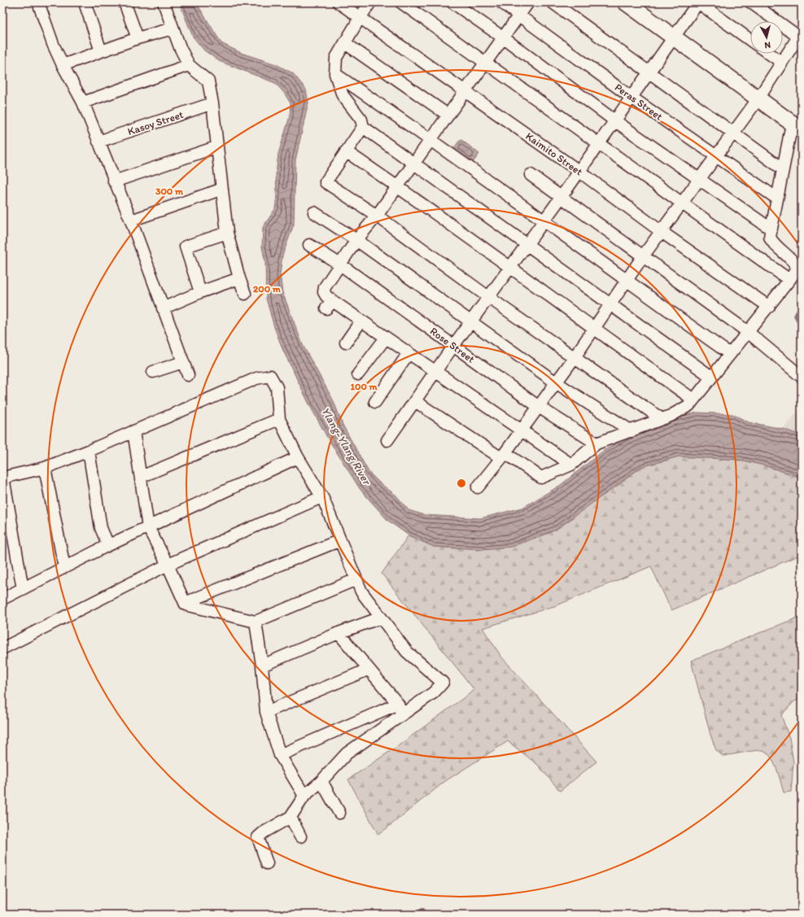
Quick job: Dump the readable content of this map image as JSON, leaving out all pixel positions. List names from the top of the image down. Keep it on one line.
{"streets":{"street":["Peras Street","Kasoy Street","Kaimito Street","Rose Street"]},"water":["Ylang-Ylang River"],"north":"bottom","rings":["300 m","200 m","100 m"]}
